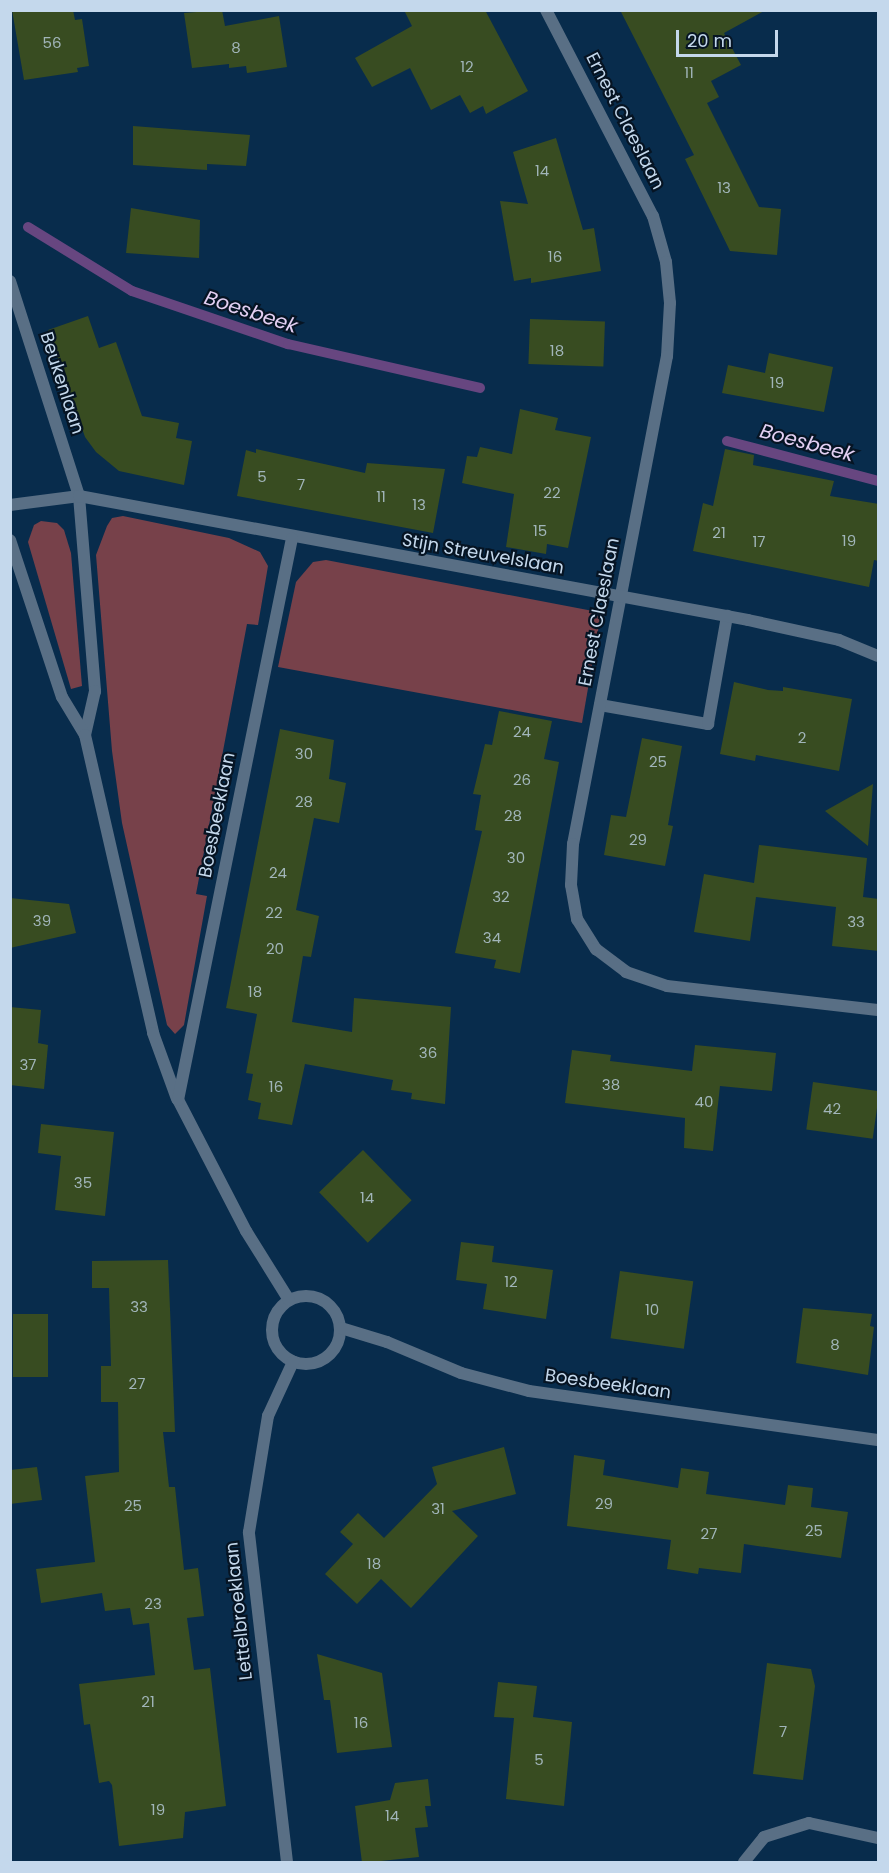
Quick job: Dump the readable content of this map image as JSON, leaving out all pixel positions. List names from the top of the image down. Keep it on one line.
{"streets":{"street":["Ernest Claeslaan","Beukenlaan","Stijn Streuvelslaan","Boesbeeklaan","Lettelbroeklaan"]},"crossings":[["Ernest Claeslaan","Stijn Streuvelslaan"],["Beukenlaan","Stijn Streuvelslaan"],["Stijn Streuvelslaan","Boesbeeklaan"],["Boesbeeklaan","Lettelbroeklaan"]],"water":["Boesbeek"],"house_numbers":["56","8","12","11","14","13","16","18","19","5","7","22","11","13","15","21","19","17","24","2","30","25","26","28","28","29","30","24","32","22","39","33","34","20","18","36","37","38","16","40","42","35","14","12","33","10","8","27","29","25","31","25","27","18","23","21","16","7","5","19","14"],"scale_bar":"20 m"}
